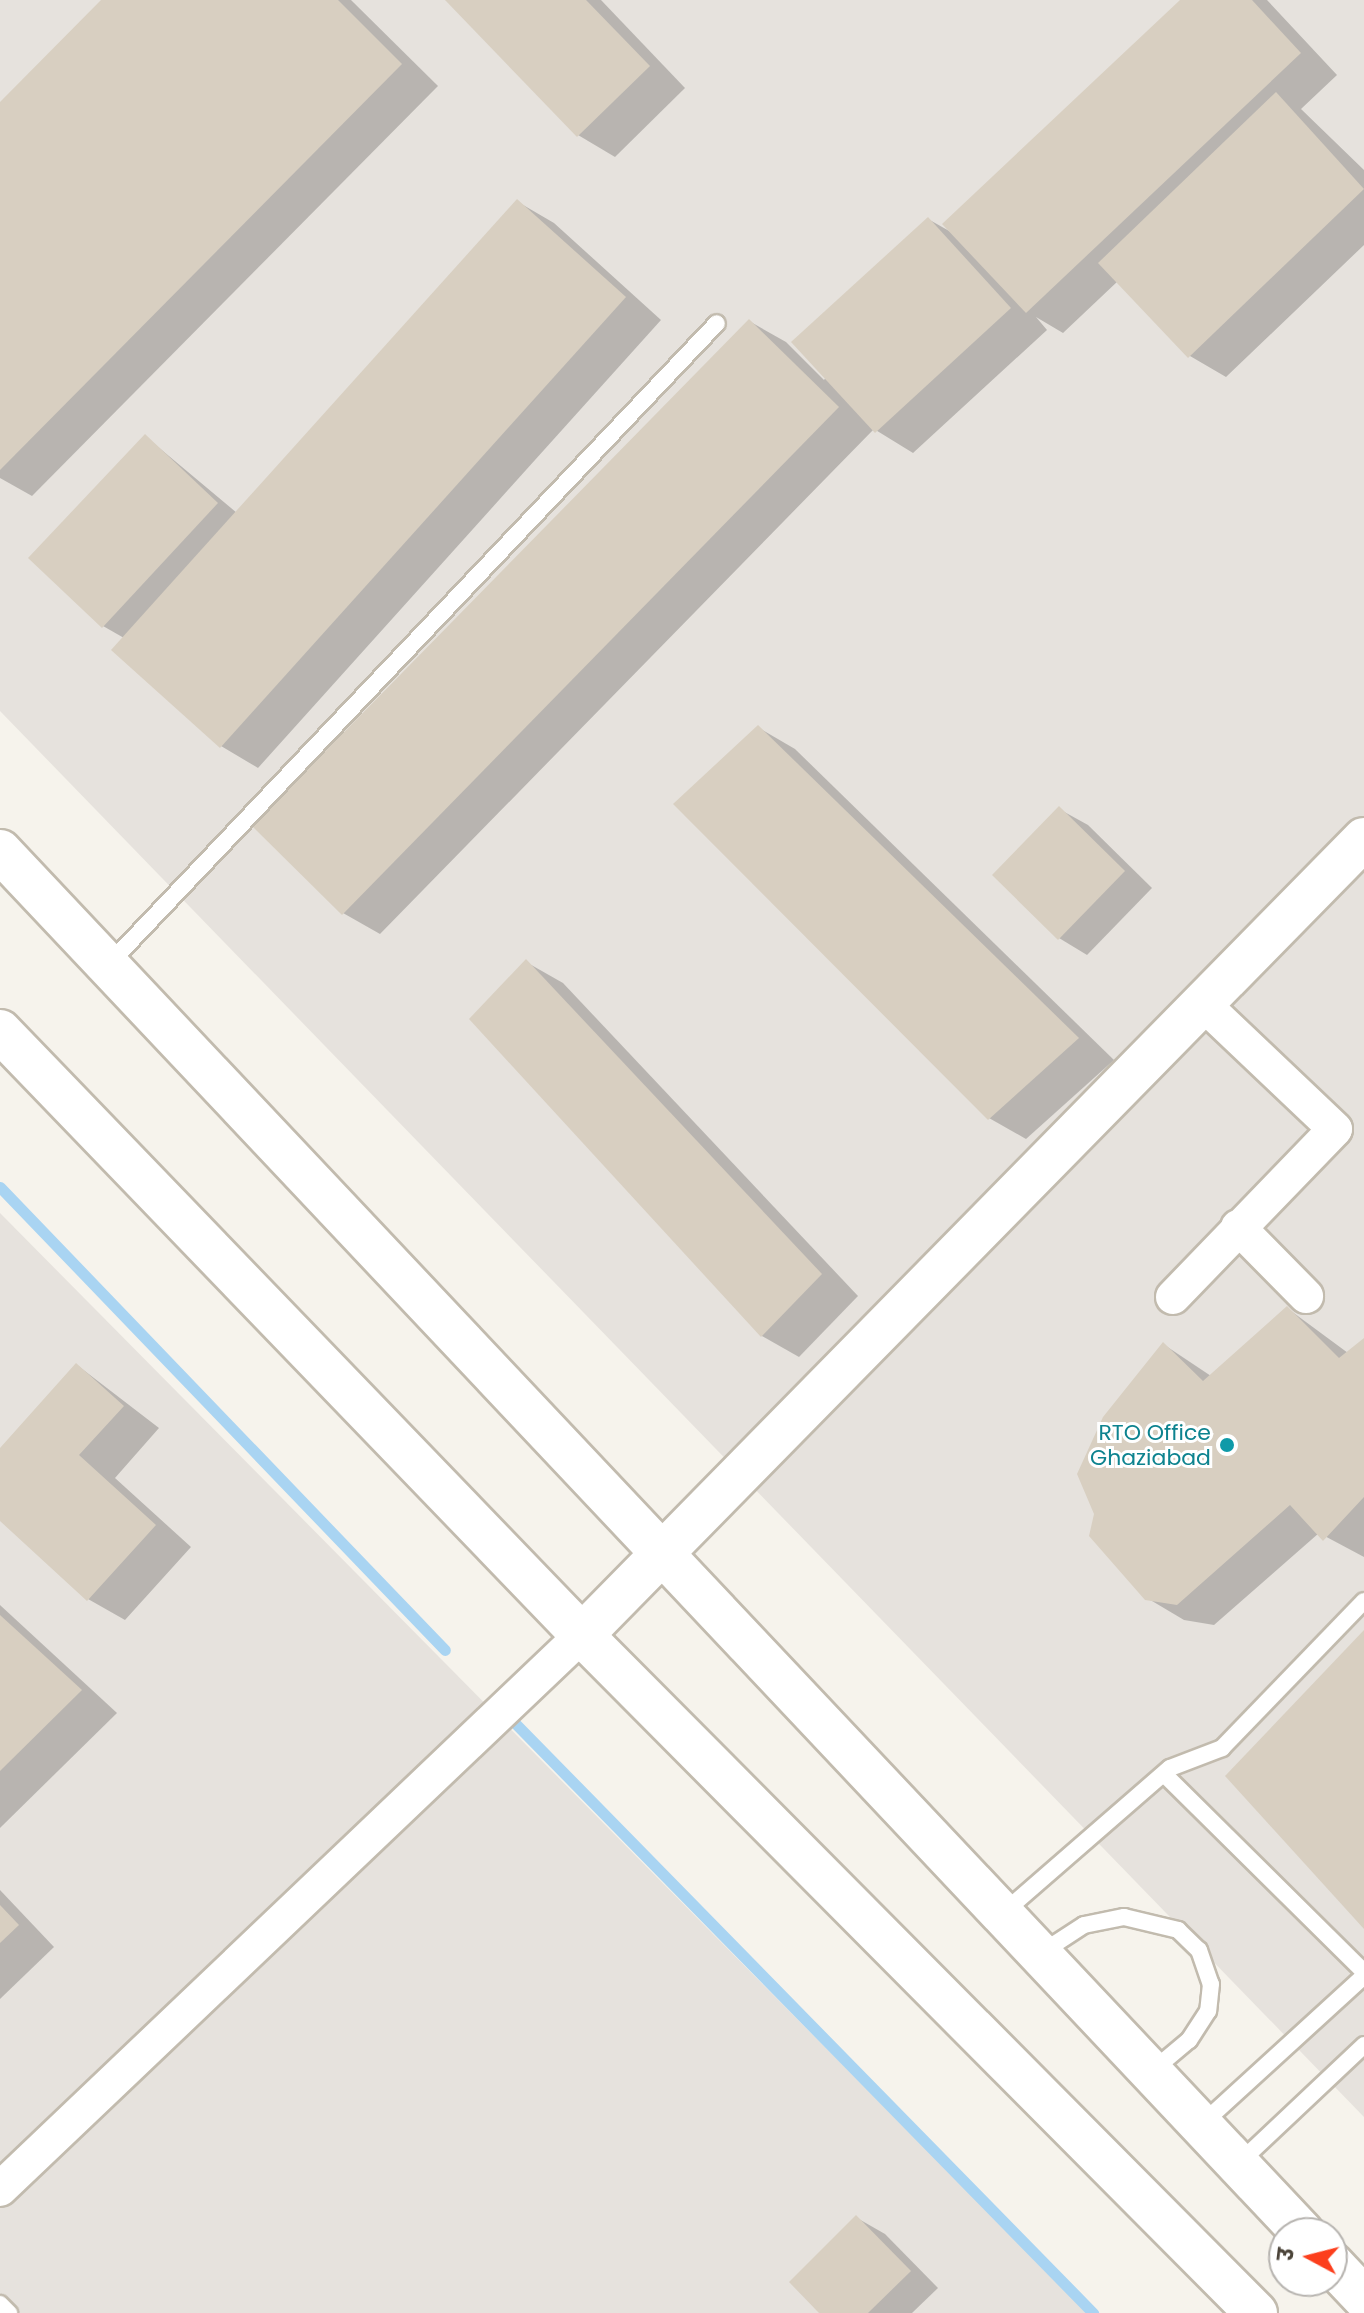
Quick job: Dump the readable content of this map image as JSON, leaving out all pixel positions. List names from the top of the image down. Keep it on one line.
{"places":["RTO Office Ghaziabad"],"north":"left"}
